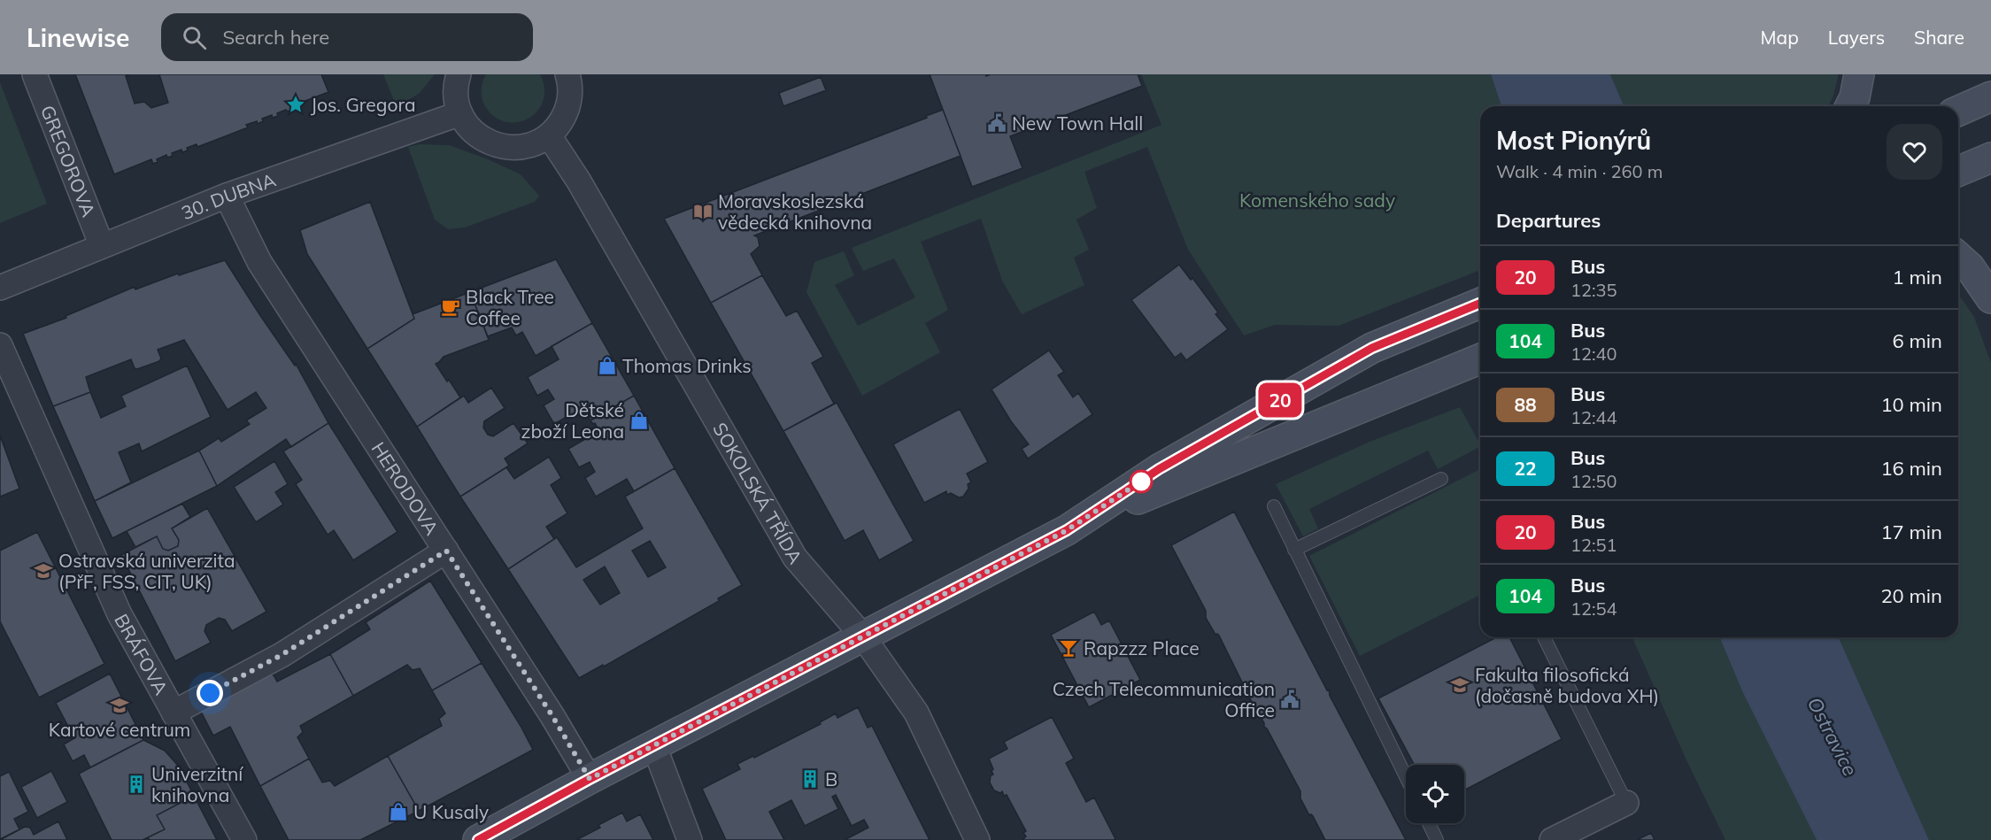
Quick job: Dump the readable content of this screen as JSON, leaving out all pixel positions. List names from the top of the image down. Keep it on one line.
{"streets":{"street":["GREGOROVA","30. DUBNA","HERODOVA","SOKOLSKÁ TŘÍDA","BRÁFOVA"]},"crossings":[["GREGOROVA","30. DUBNA"],["30. DUBNA","HERODOVA"]],"water":["Ostravice"],"parks":["Komenského sady"],"places":{"place":["Jos. Gregora"],"public building":["New Town Hall","Czech Telecommunication Office"],"library":["Moravskoslezská vědecká knihovna"],"cafe":["Black Tree Coffee"],"shop":["Thomas Drinks","Dětské zboží Leona","U Kusaly"],"school or university":["Ostravská univerzita (PřF, FSS, CIT, UK)","Fakulta filosofická (dočasně budova XH)","Kartové centrum"],"bar":["Rapzzz Place"],"building":["B","Univerzitní knihovna"]},"lines":["bus line 20"],"page":{"header":"Linewise","search":"Search here","nav":["Map","Layers","Share"],"on_map":"20","heading":[["Most Pionýrů","Walk · 4 min · 260 m"],"Departures"],"list":[{"mark":"20","name":"Bus","note":"12:35","value":"1 min"},{"mark":"104","name":"Bus","note":"12:40","value":"6 min"},{"mark":"88","name":"Bus","note":"12:44","value":"10 min"},{"mark":"22","name":"Bus","note":"12:50","value":"16 min"},{"mark":"20","name":"Bus","note":"12:51","value":"17 min"},{"mark":"104","name":"Bus","note":"12:54","value":"20 min"}]}}
